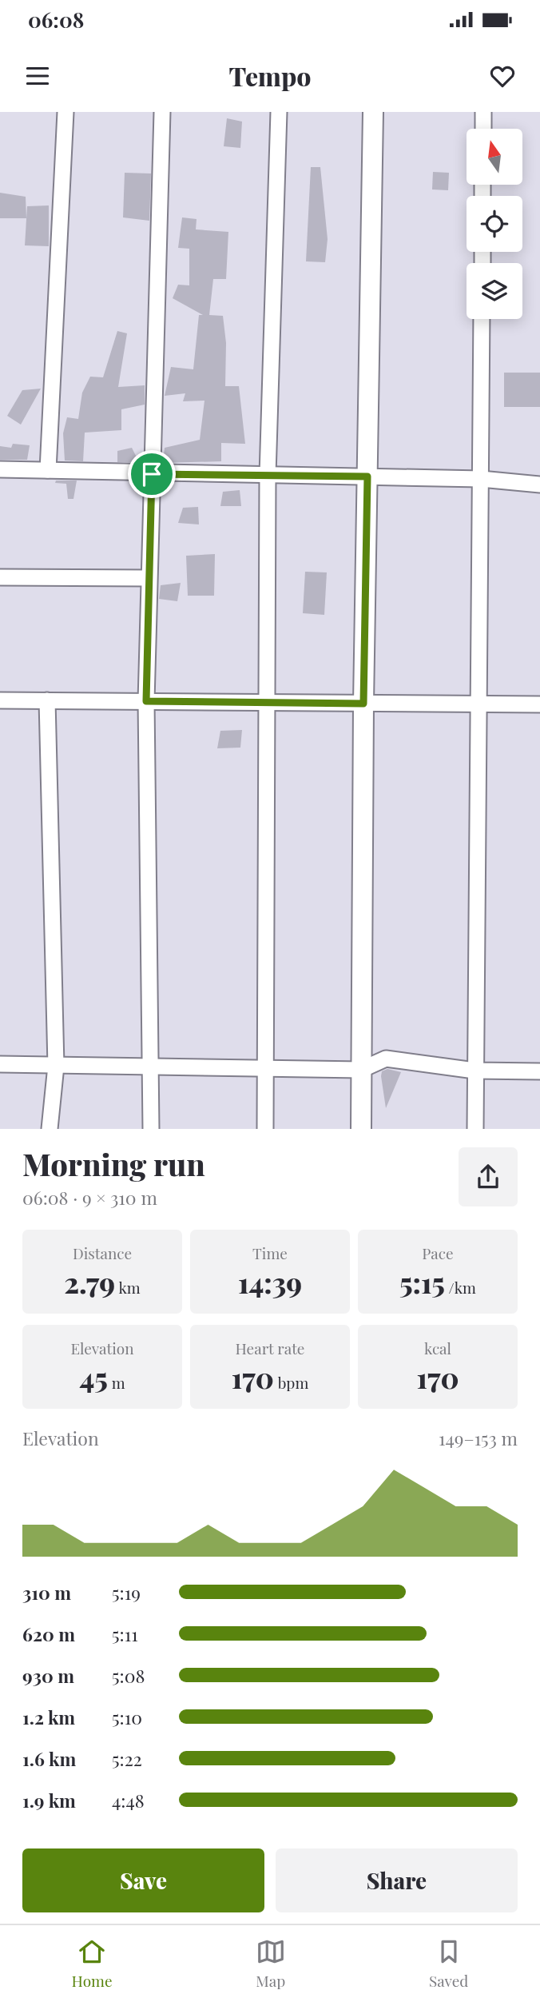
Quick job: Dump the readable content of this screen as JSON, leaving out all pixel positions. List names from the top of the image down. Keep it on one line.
{"north":"top","page":{"status":"06:08","header":"Tempo","heading":["Morning run","06:08 · 9 × 310 m"],"stats":[["Distance","2.79 km"],["Time","14:39"],["Pace","5:15 /km"],["Elevation","45 m"],["Heart rate","170 bpm"],["kcal","170"]],"chart":["Elevation","149–153 m"],"list":[{"name":"310 m","note":"5:19"},{"name":"620 m","note":"5:11"},{"name":"930 m","note":"5:08"},{"name":"1.2 km","note":"5:10"},{"name":"1.6 km","note":"5:22"},{"name":"1.9 km","note":"4:48"}],"buttons":["Save","Share"],"tabs":["Home","Map","Saved"]}}
